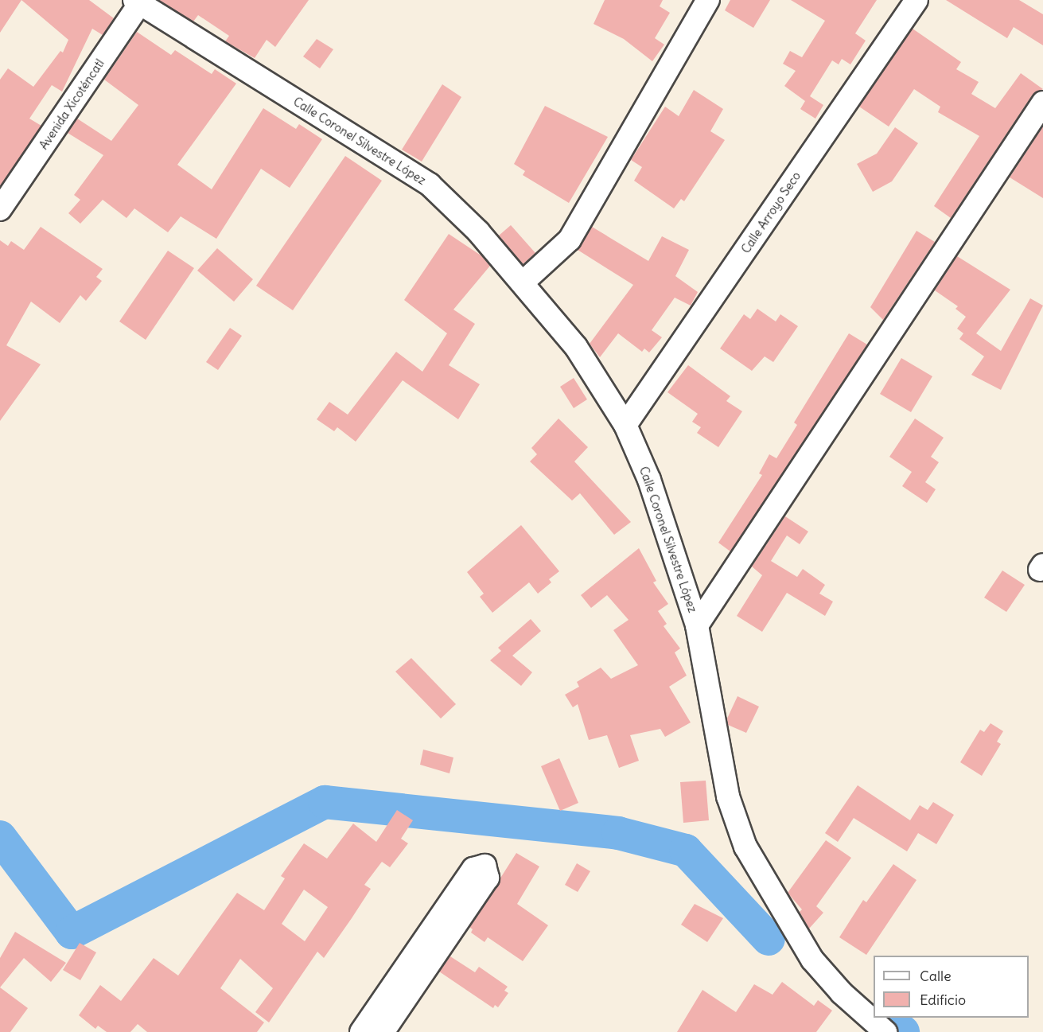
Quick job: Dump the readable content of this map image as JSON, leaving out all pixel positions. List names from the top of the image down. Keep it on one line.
{"streets":{"street":["Avenida Xicoténcatl","Calle Coronel Silvestre López","Calle Arroyo Seco"]},"crossings":[["Avenida Xicoténcatl","Calle Coronel Silvestre López"],["Calle Coronel Silvestre López","Calle Arroyo Seco"]],"legend":["Calle","Edificio"]}
